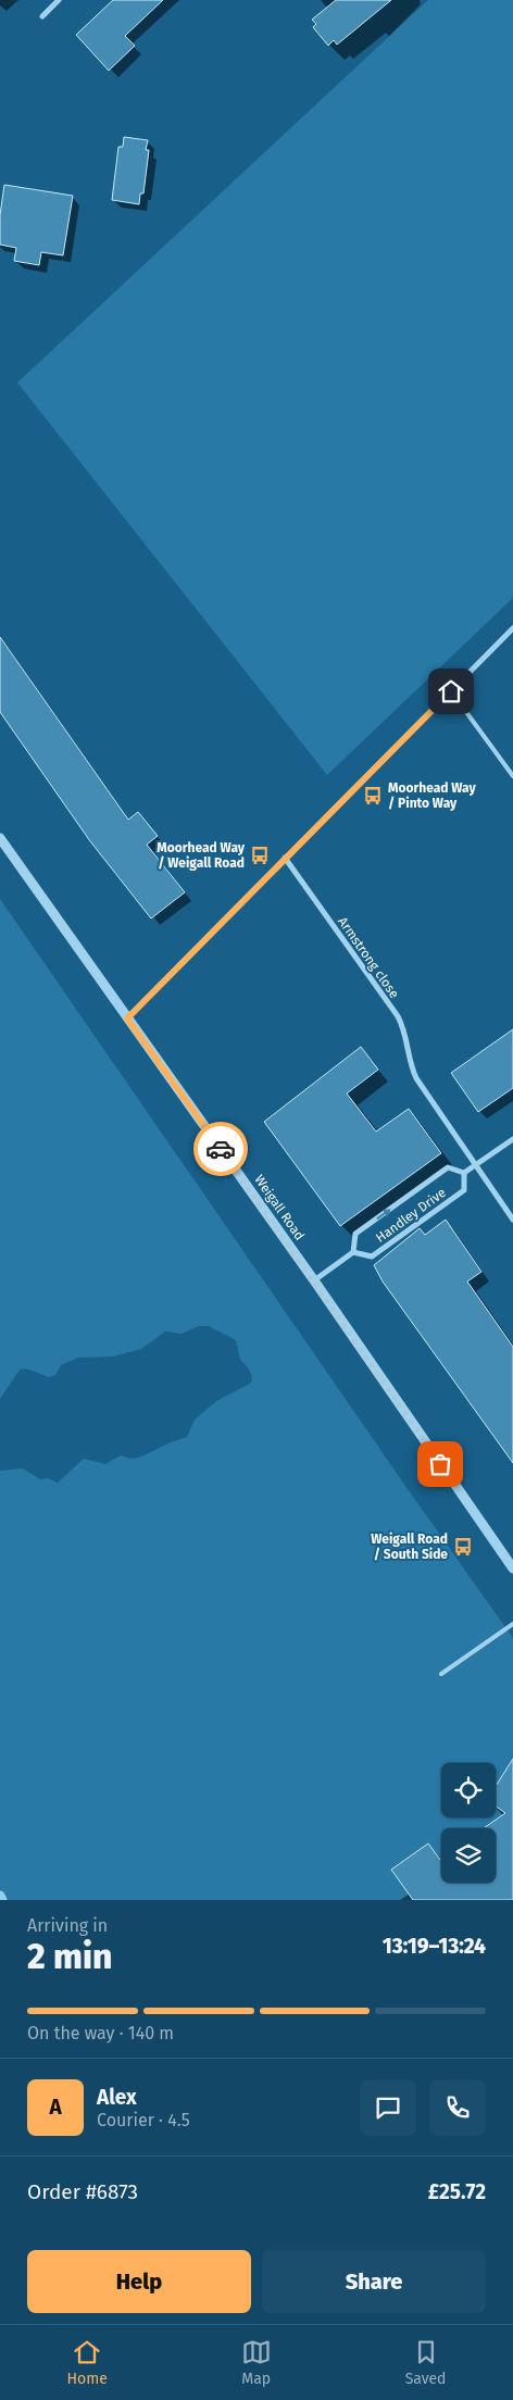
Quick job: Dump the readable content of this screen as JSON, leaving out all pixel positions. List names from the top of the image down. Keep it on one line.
{"streets":{"street":["Armstrong close","Weigall Road","Handley Drive"]},"crossings":[["Armstrong close","Handley Drive"]],"places":{"bus stop":["Moorhead Way / Pinto Way","Moorhead Way / Weigall Road","Weigall Road / South Side"]},"page":{"heading":["2 min","Arriving in","13:19–13:24"],"panel":["Alex","Courier · 4.5","Order #6873","£25.72"],"bar":"On the way · 140 m","round":"A","buttons":["Help","Share"],"tabs":["Home","Map","Saved"]}}
